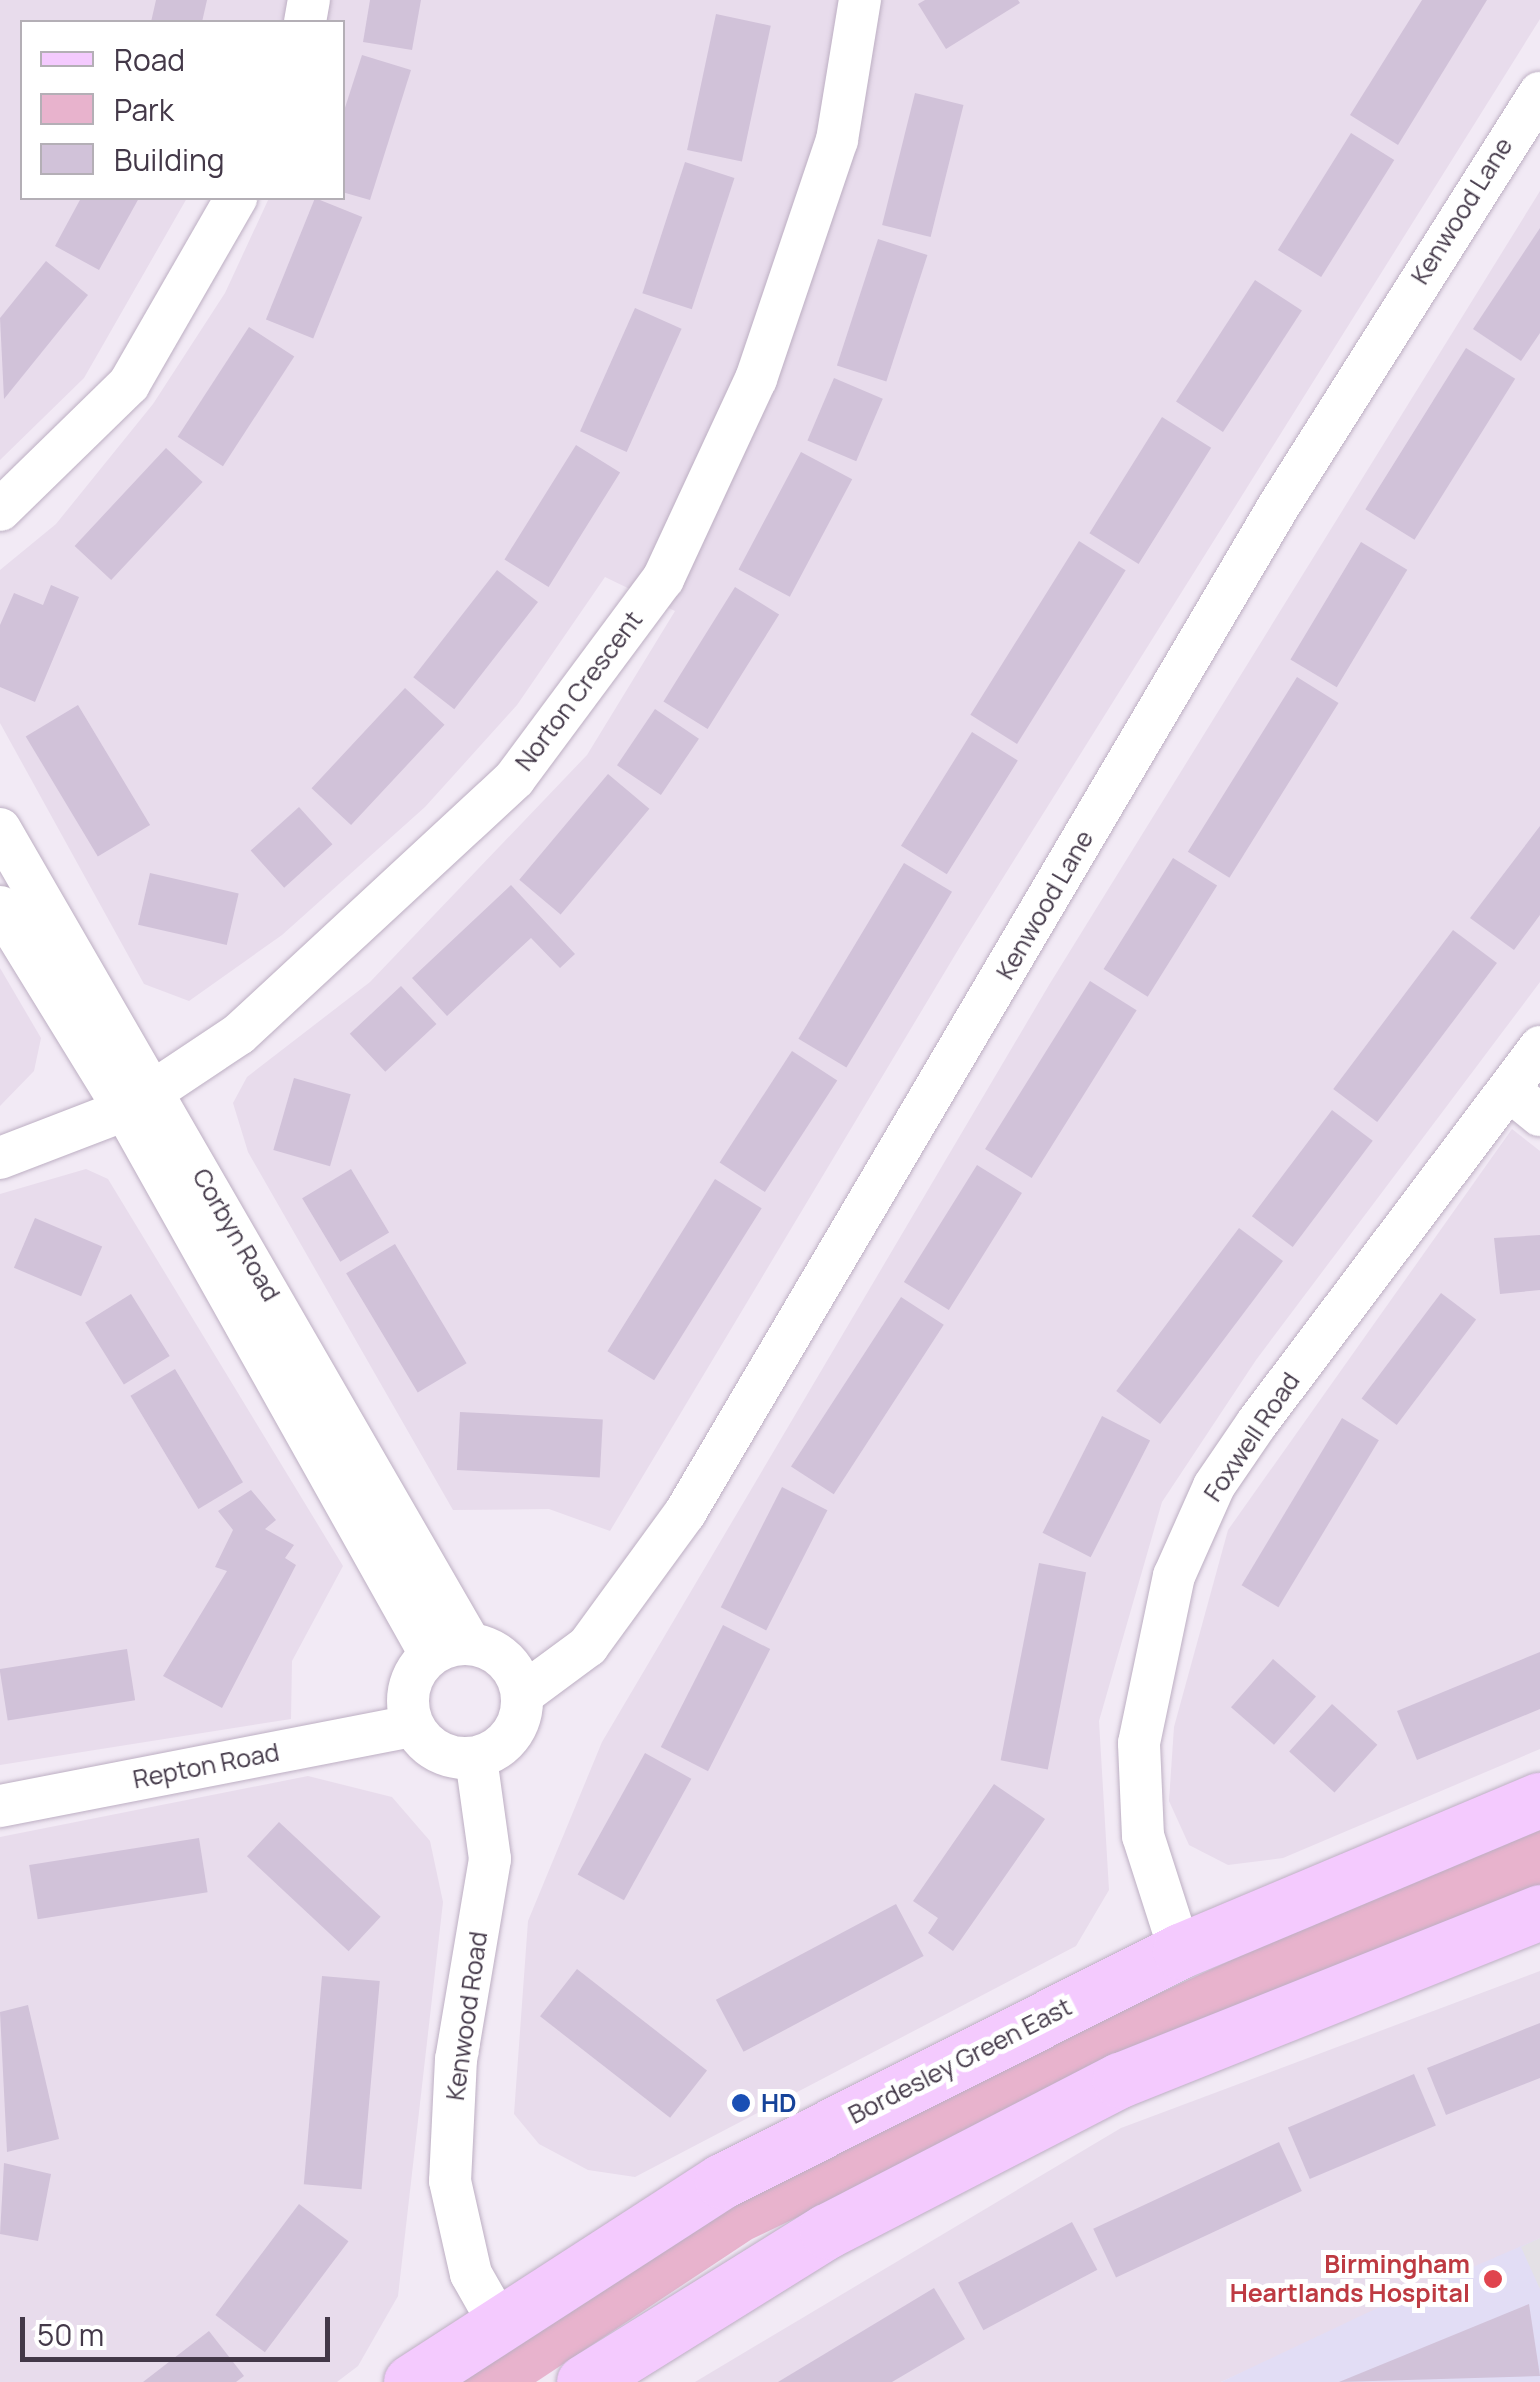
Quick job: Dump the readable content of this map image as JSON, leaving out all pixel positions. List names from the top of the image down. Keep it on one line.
{"streets":{"main road":["Bordesley Green East"],"street":["Kenwood Lane","Norton Crescent","Corbyn Road","Foxwell Road","Repton Road","Kenwood Road"]},"crossings":[["Kenwood Lane","Corbyn Road"],["Kenwood Lane","Repton Road"],["Kenwood Lane","Kenwood Road"],["Norton Crescent","Corbyn Road"],["Corbyn Road","Repton Road"],["Corbyn Road","Kenwood Road"],["Foxwell Road","Bordesley Green East"],["Repton Road","Kenwood Road"],["Kenwood Road","Bordesley Green East"]],"places":["HD","Birmingham Heartlands Hospital"],"legend":["Road","Park","Building"],"scale_bar":"50 m"}
